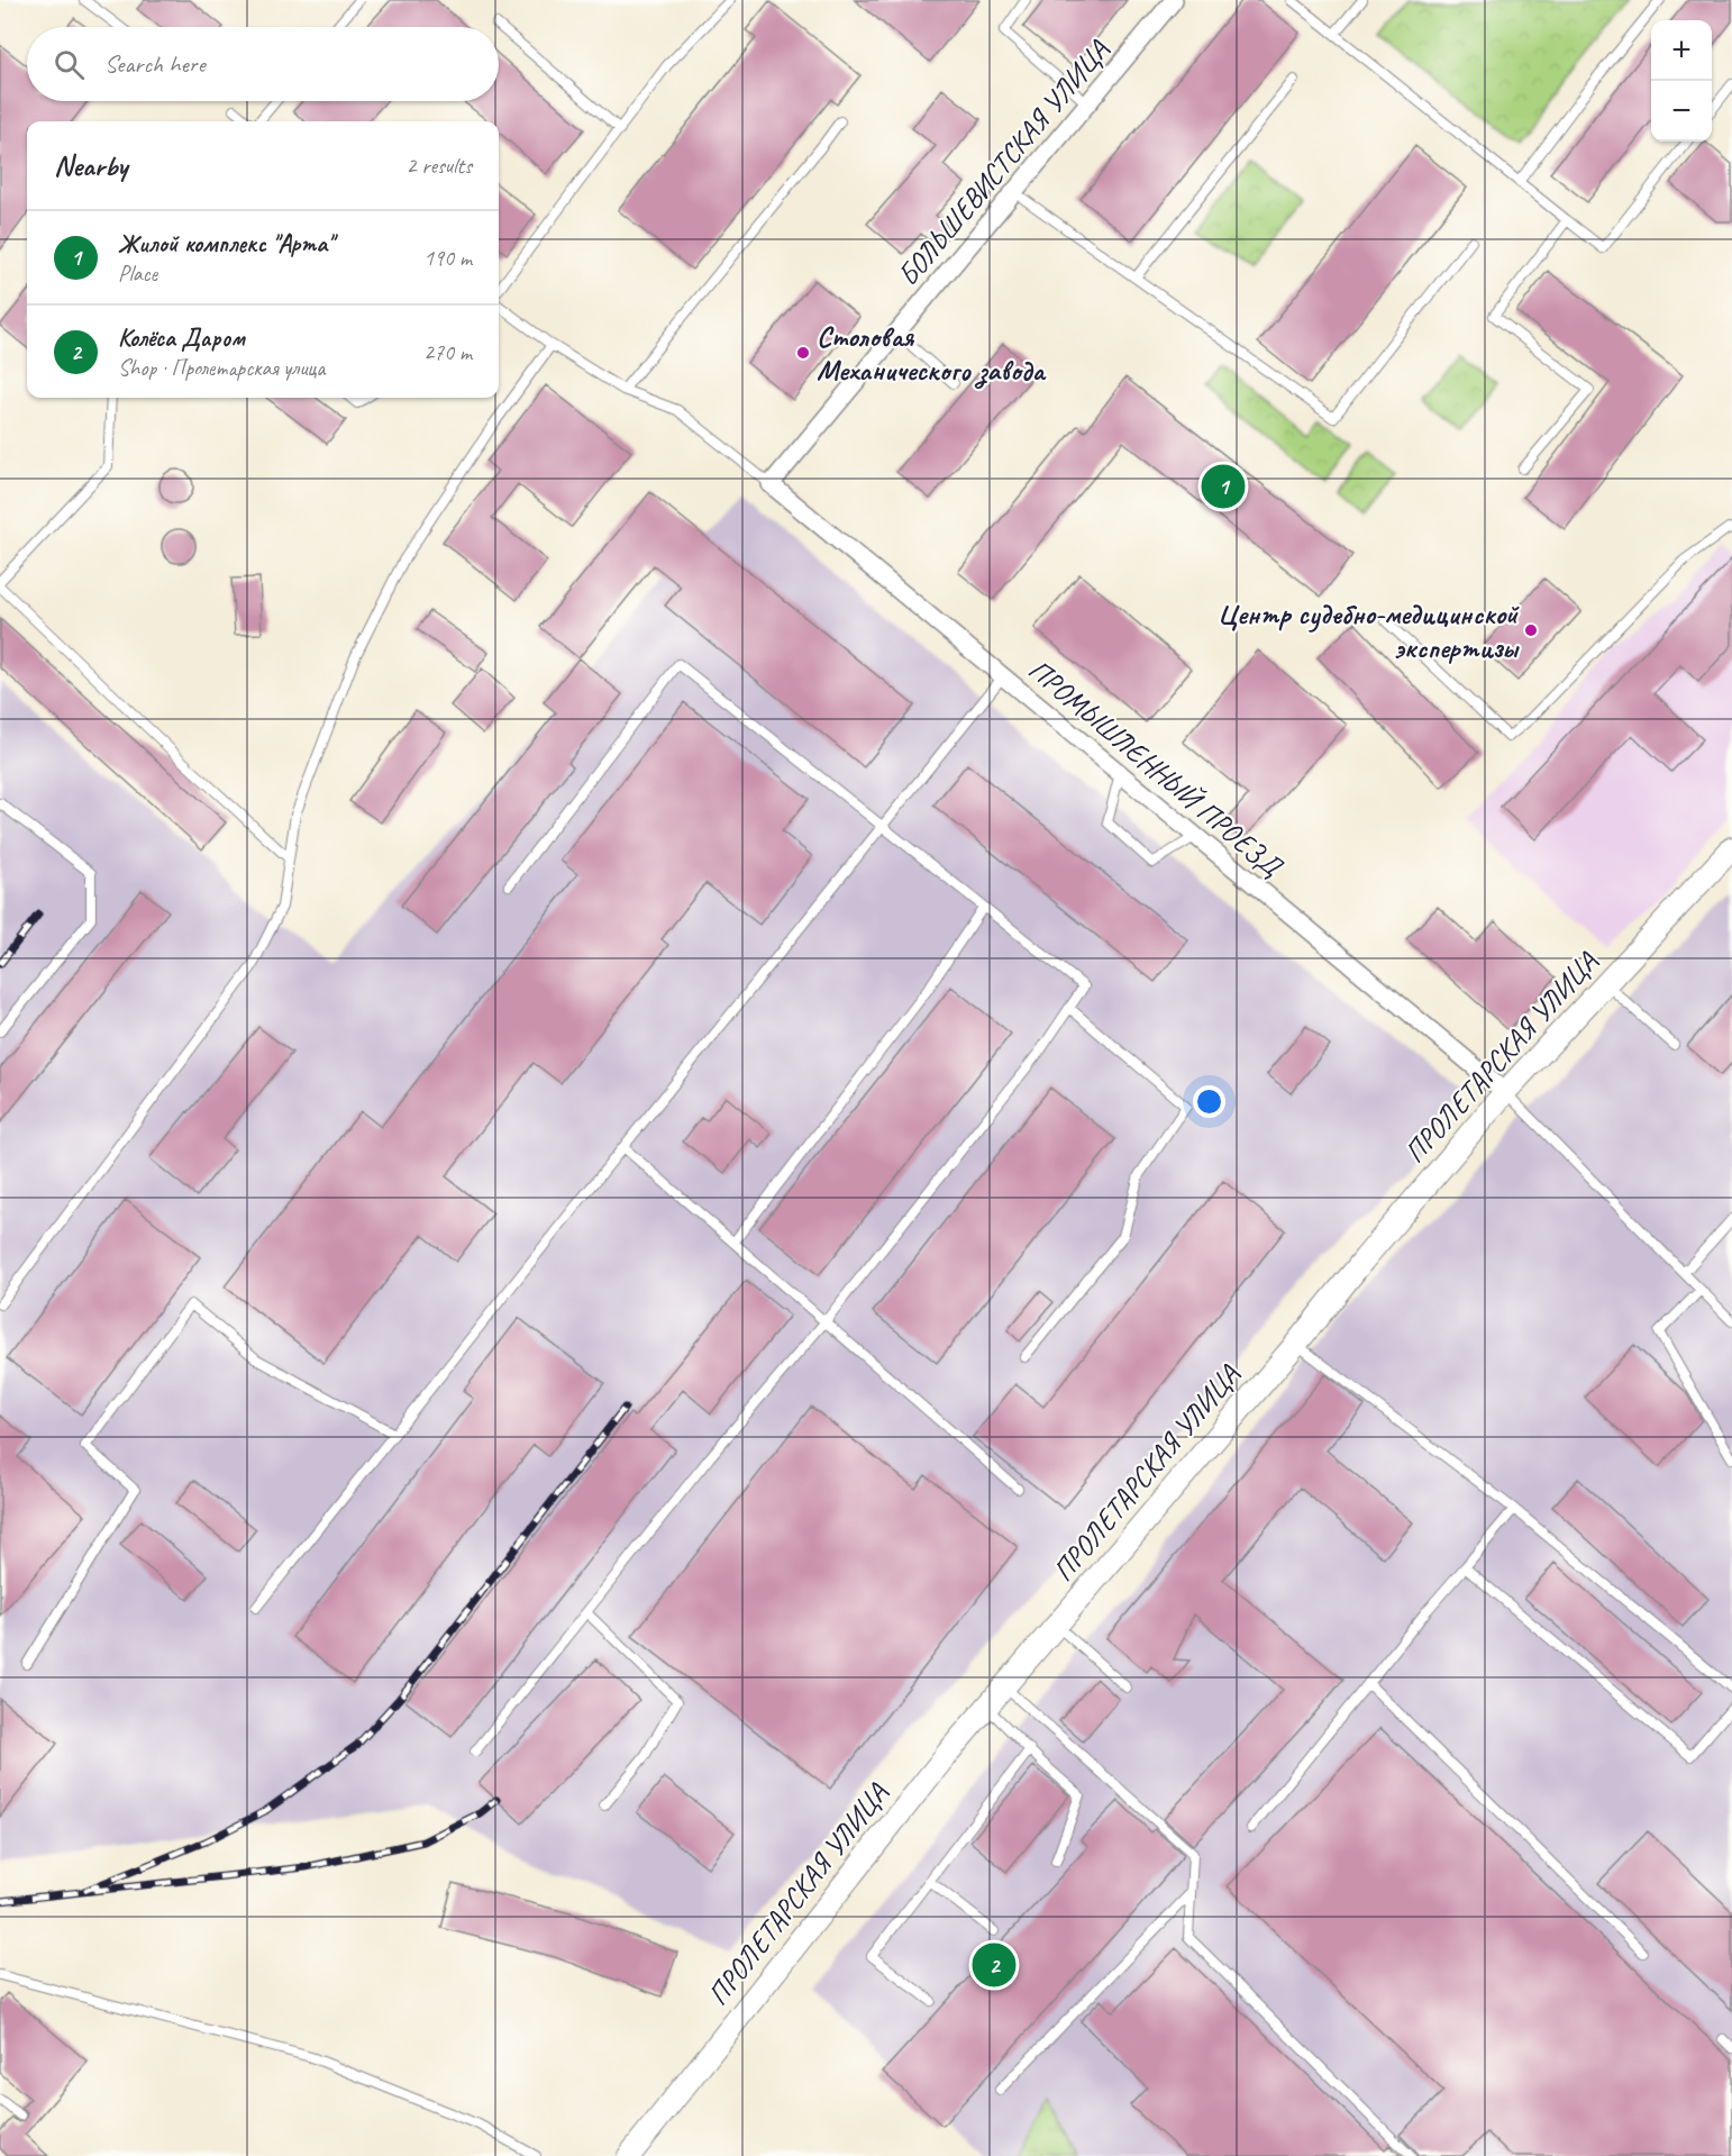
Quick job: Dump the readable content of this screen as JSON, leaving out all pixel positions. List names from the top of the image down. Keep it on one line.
{"streets":{"street":["БОЛЬШЕВИСТСКАЯ УЛИЦА","ПРОМЫШЛЕННЫЙ ПРОЕЗД","ПРОЛЕТАРСКАЯ УЛИЦА"]},"crossings":[["БОЛЬШЕВИСТСКАЯ УЛИЦА","ПРОМЫШЛЕННЫЙ ПРОЕЗД"],["ПРОМЫШЛЕННЫЙ ПРОЕЗД","ПРОЛЕТАРСКАЯ УЛИЦА"]],"places":["Столовая Механического завода","Центр судебно-медицинской экспертизы"],"page":{"map_buttons":["+","−"],"search":"Search here","heading":["Nearby","2 results"],"list":[{"mark":"1","name":"Жилой комплекс \"Арта\"","note":"Place","value":"190 m"},{"mark":"2","name":"Колёса Даром","note":"Shop · Пролетарская улица","value":"270 m"}],"pins":["1","2"]}}
